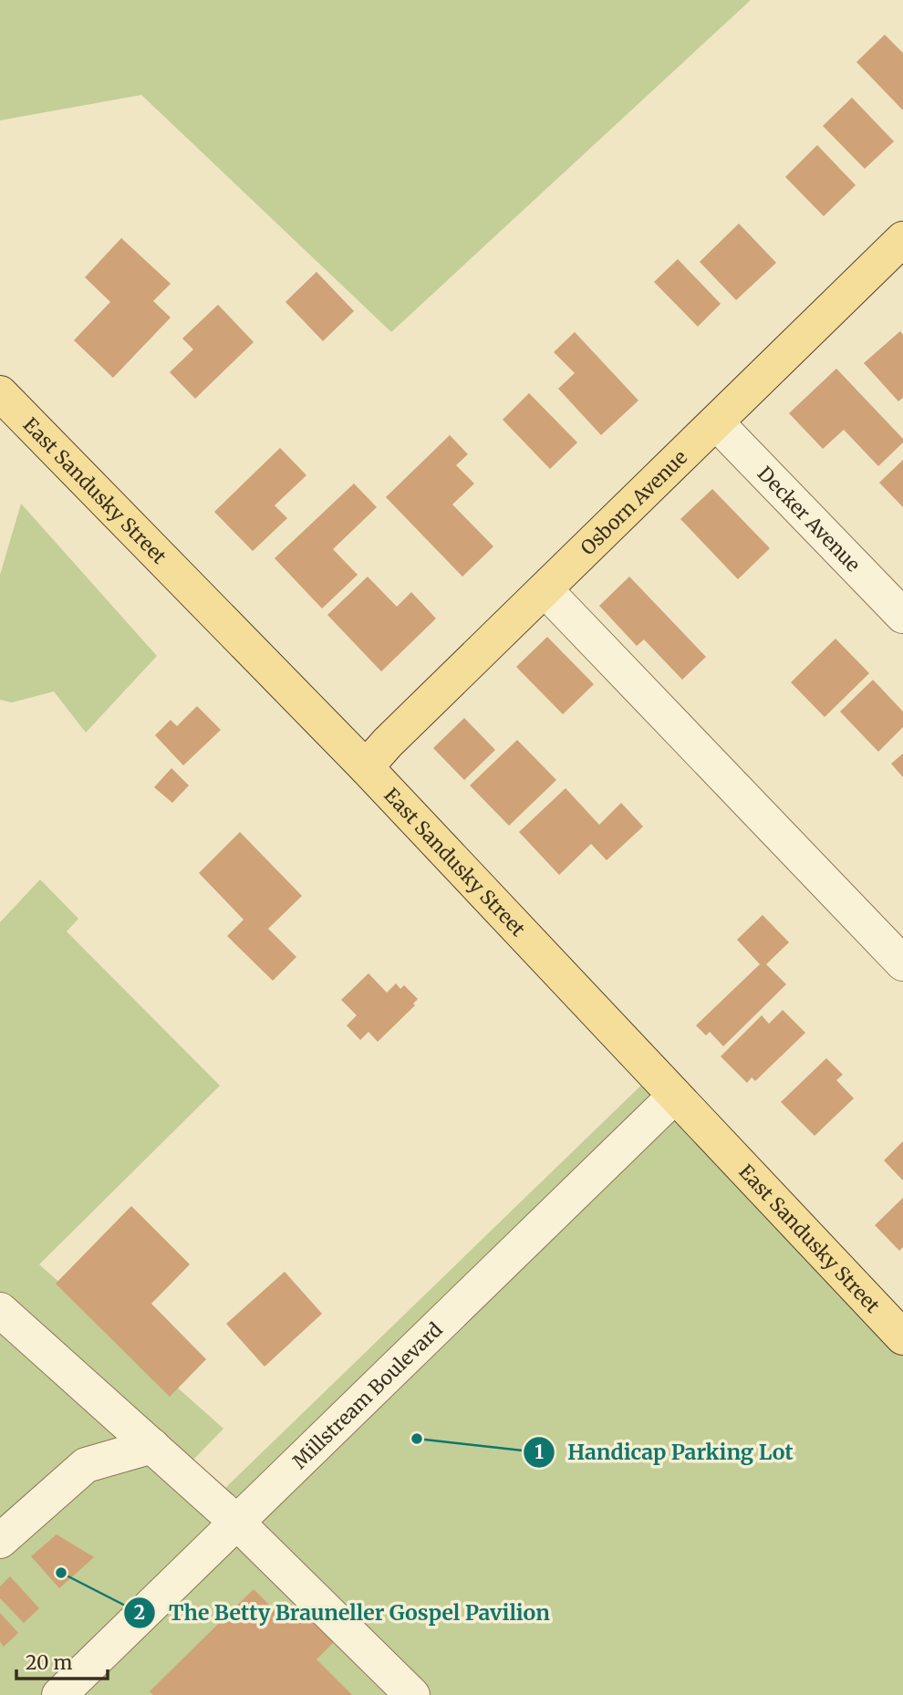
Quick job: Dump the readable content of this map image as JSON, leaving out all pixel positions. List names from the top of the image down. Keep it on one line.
{"streets":{"main road":["East Sandusky Street","Osborn Avenue"],"street":["Decker Avenue","Millstream Boulevard"]},"crossings":[["East Sandusky Street","Osborn Avenue"],["East Sandusky Street","Millstream Boulevard"],["Osborn Avenue","Decker Avenue"]],"places":["Handicap Parking Lot","The Betty Brauneller Gospel Pavilion"],"scale_bar":"20 m"}
